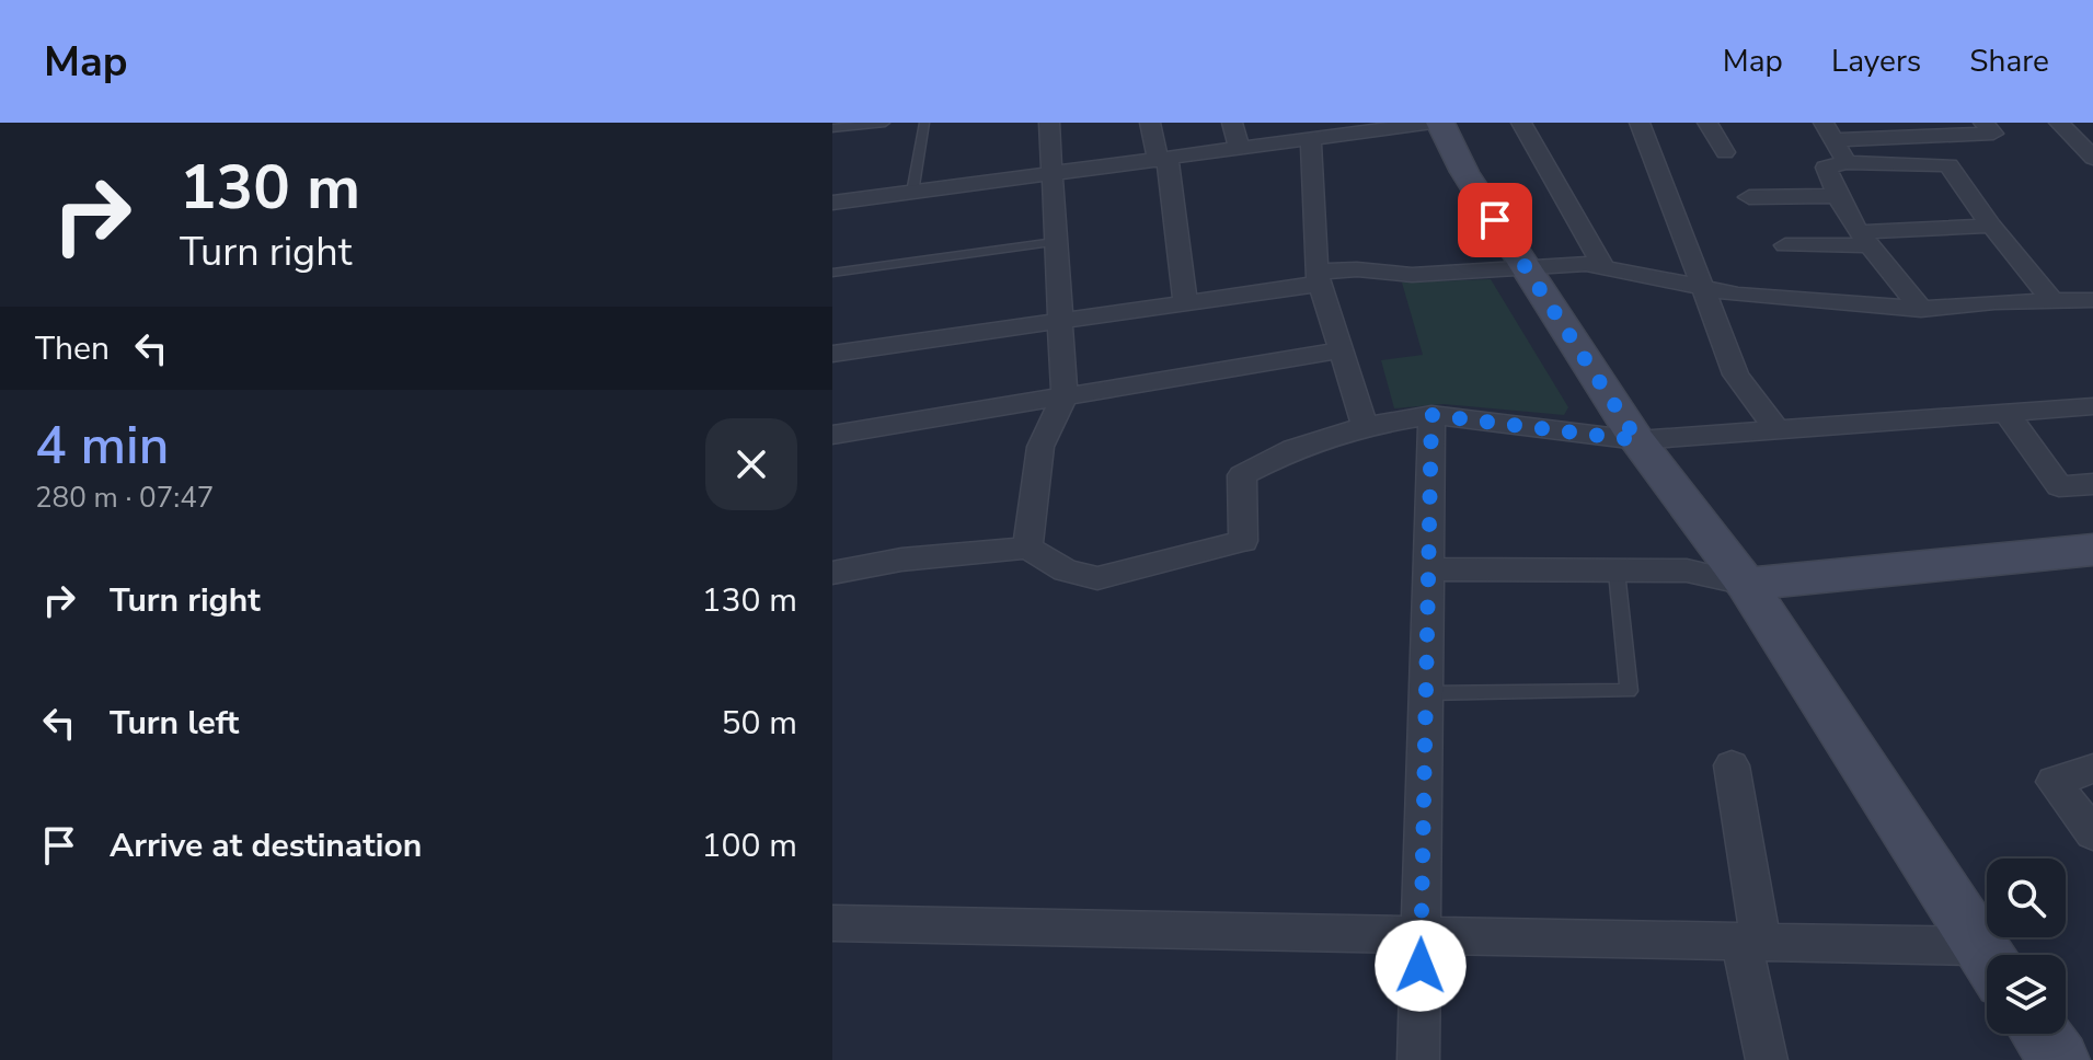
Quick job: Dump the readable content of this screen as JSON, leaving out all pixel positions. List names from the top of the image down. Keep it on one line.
{"page":{"header":"Map","nav":["Map","Layers","Share"],"turn":["130 m","Turn right"],"then":"Then","heading":["4 min","280 m · 07:47"],"list":[{"name":"Turn right","value":"130 m"},{"name":"Turn left","value":"50 m"},{"name":"Arrive at destination","value":"100 m"}]}}
